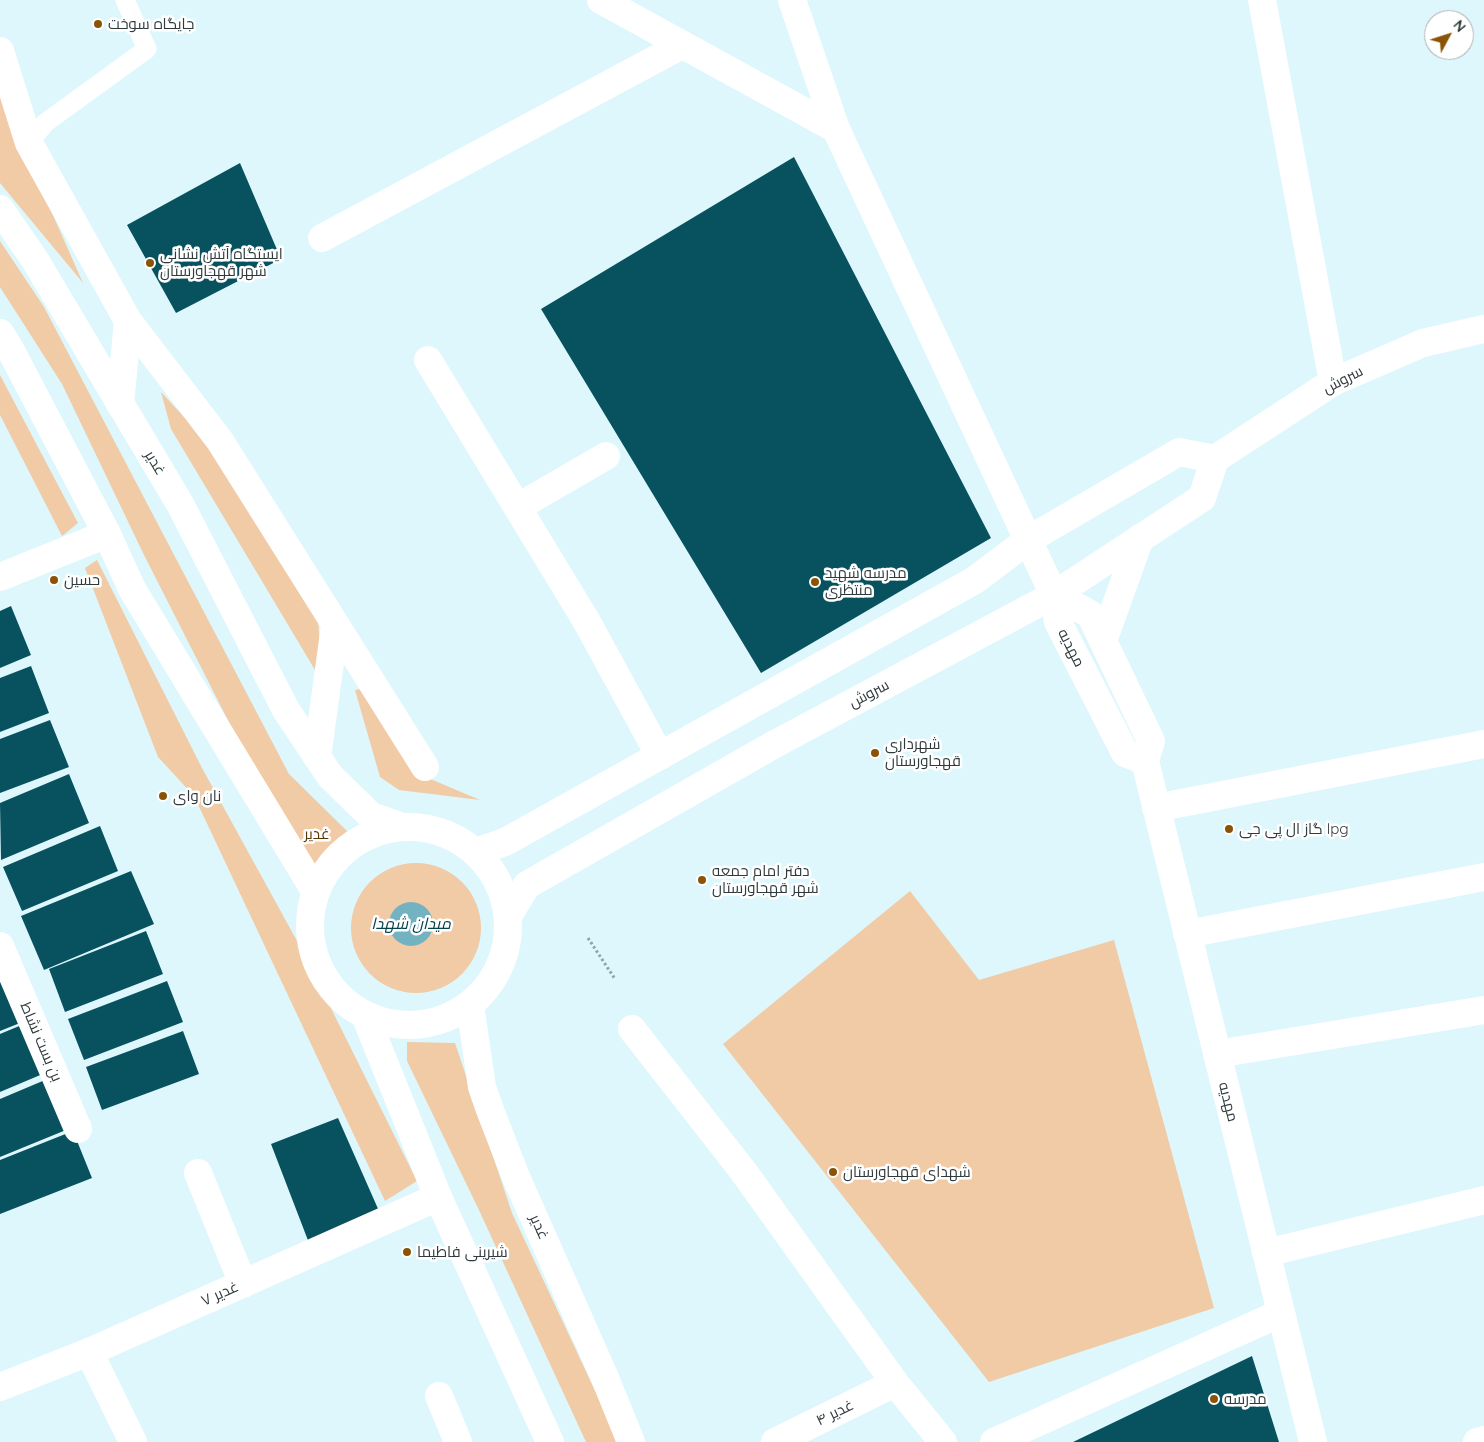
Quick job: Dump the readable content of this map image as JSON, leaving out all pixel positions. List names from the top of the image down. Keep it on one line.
{"streets":{"street":["سروش","غدیر","مهدیه","بن بست نشاط","غدیر ۷","غدیر ۴"]},"crossings":[["سروش","مهدیه"]],"water":["میدان شهدا"],"parks":["غدیر"],"places":["جایگاه سوخت","ایستگاه آتش نشانی شهر قهجاورستان","حسین","مدرسه شهید منتظری","شهرداری قهجاورستان","نان وای","گاز ال پی جی lpg","دفتر امام جمعه شهر قهجاورستان","شهدای قهجاورستان","شیرینی فاطیما","مدرسه"],"north":"top right"}
